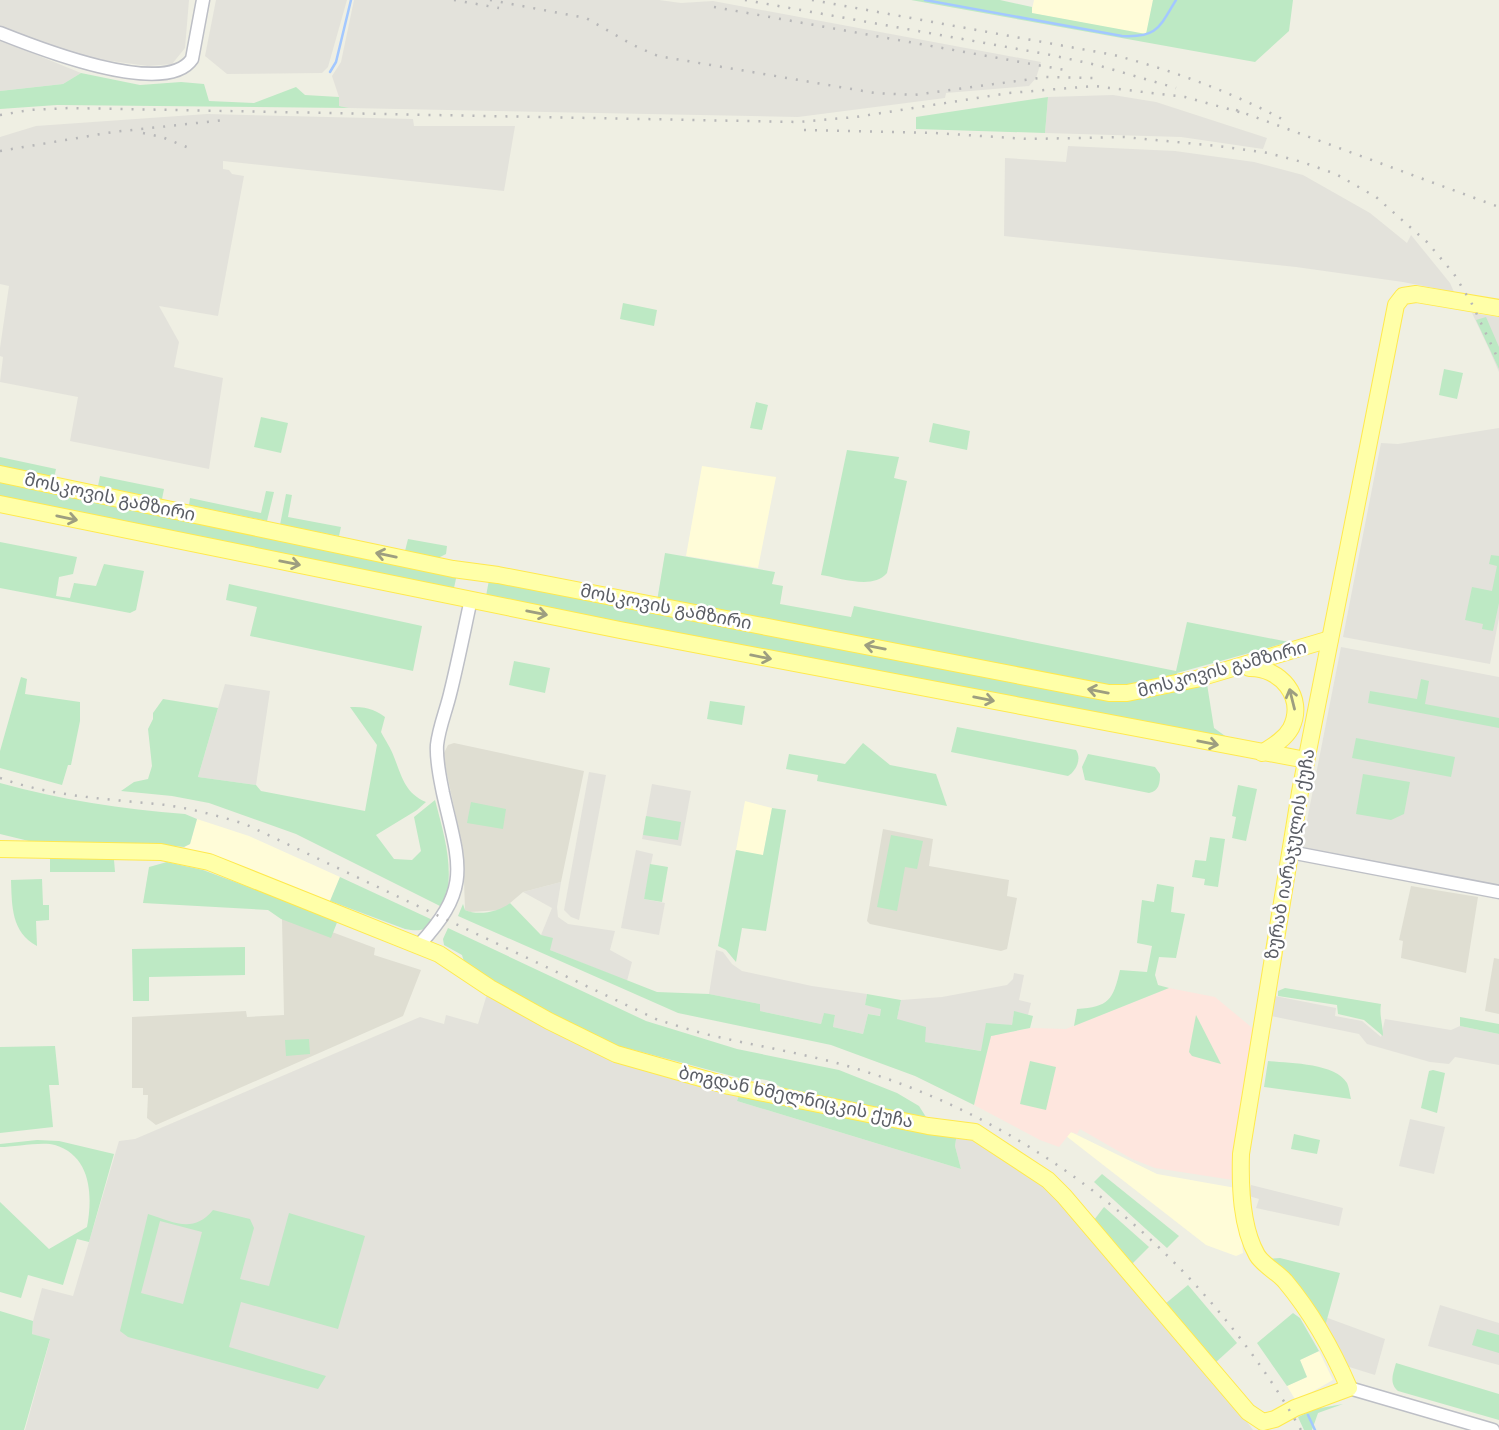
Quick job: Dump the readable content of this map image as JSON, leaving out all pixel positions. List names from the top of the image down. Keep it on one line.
{"streets":{"main road":["მოსკოვის გამზირი","ზურაბ იარაჯულის ქუჩა","ბოგდან ხმელნიცკის ქუჩა"]},"crossings":[["მოსკოვის გამზირი","ზურაბ იარაჯულის ქუჩა"],["ზურაბ იარაჯულის ქუჩა","ბოგდან ხმელნიცკის ქუჩა"]]}
